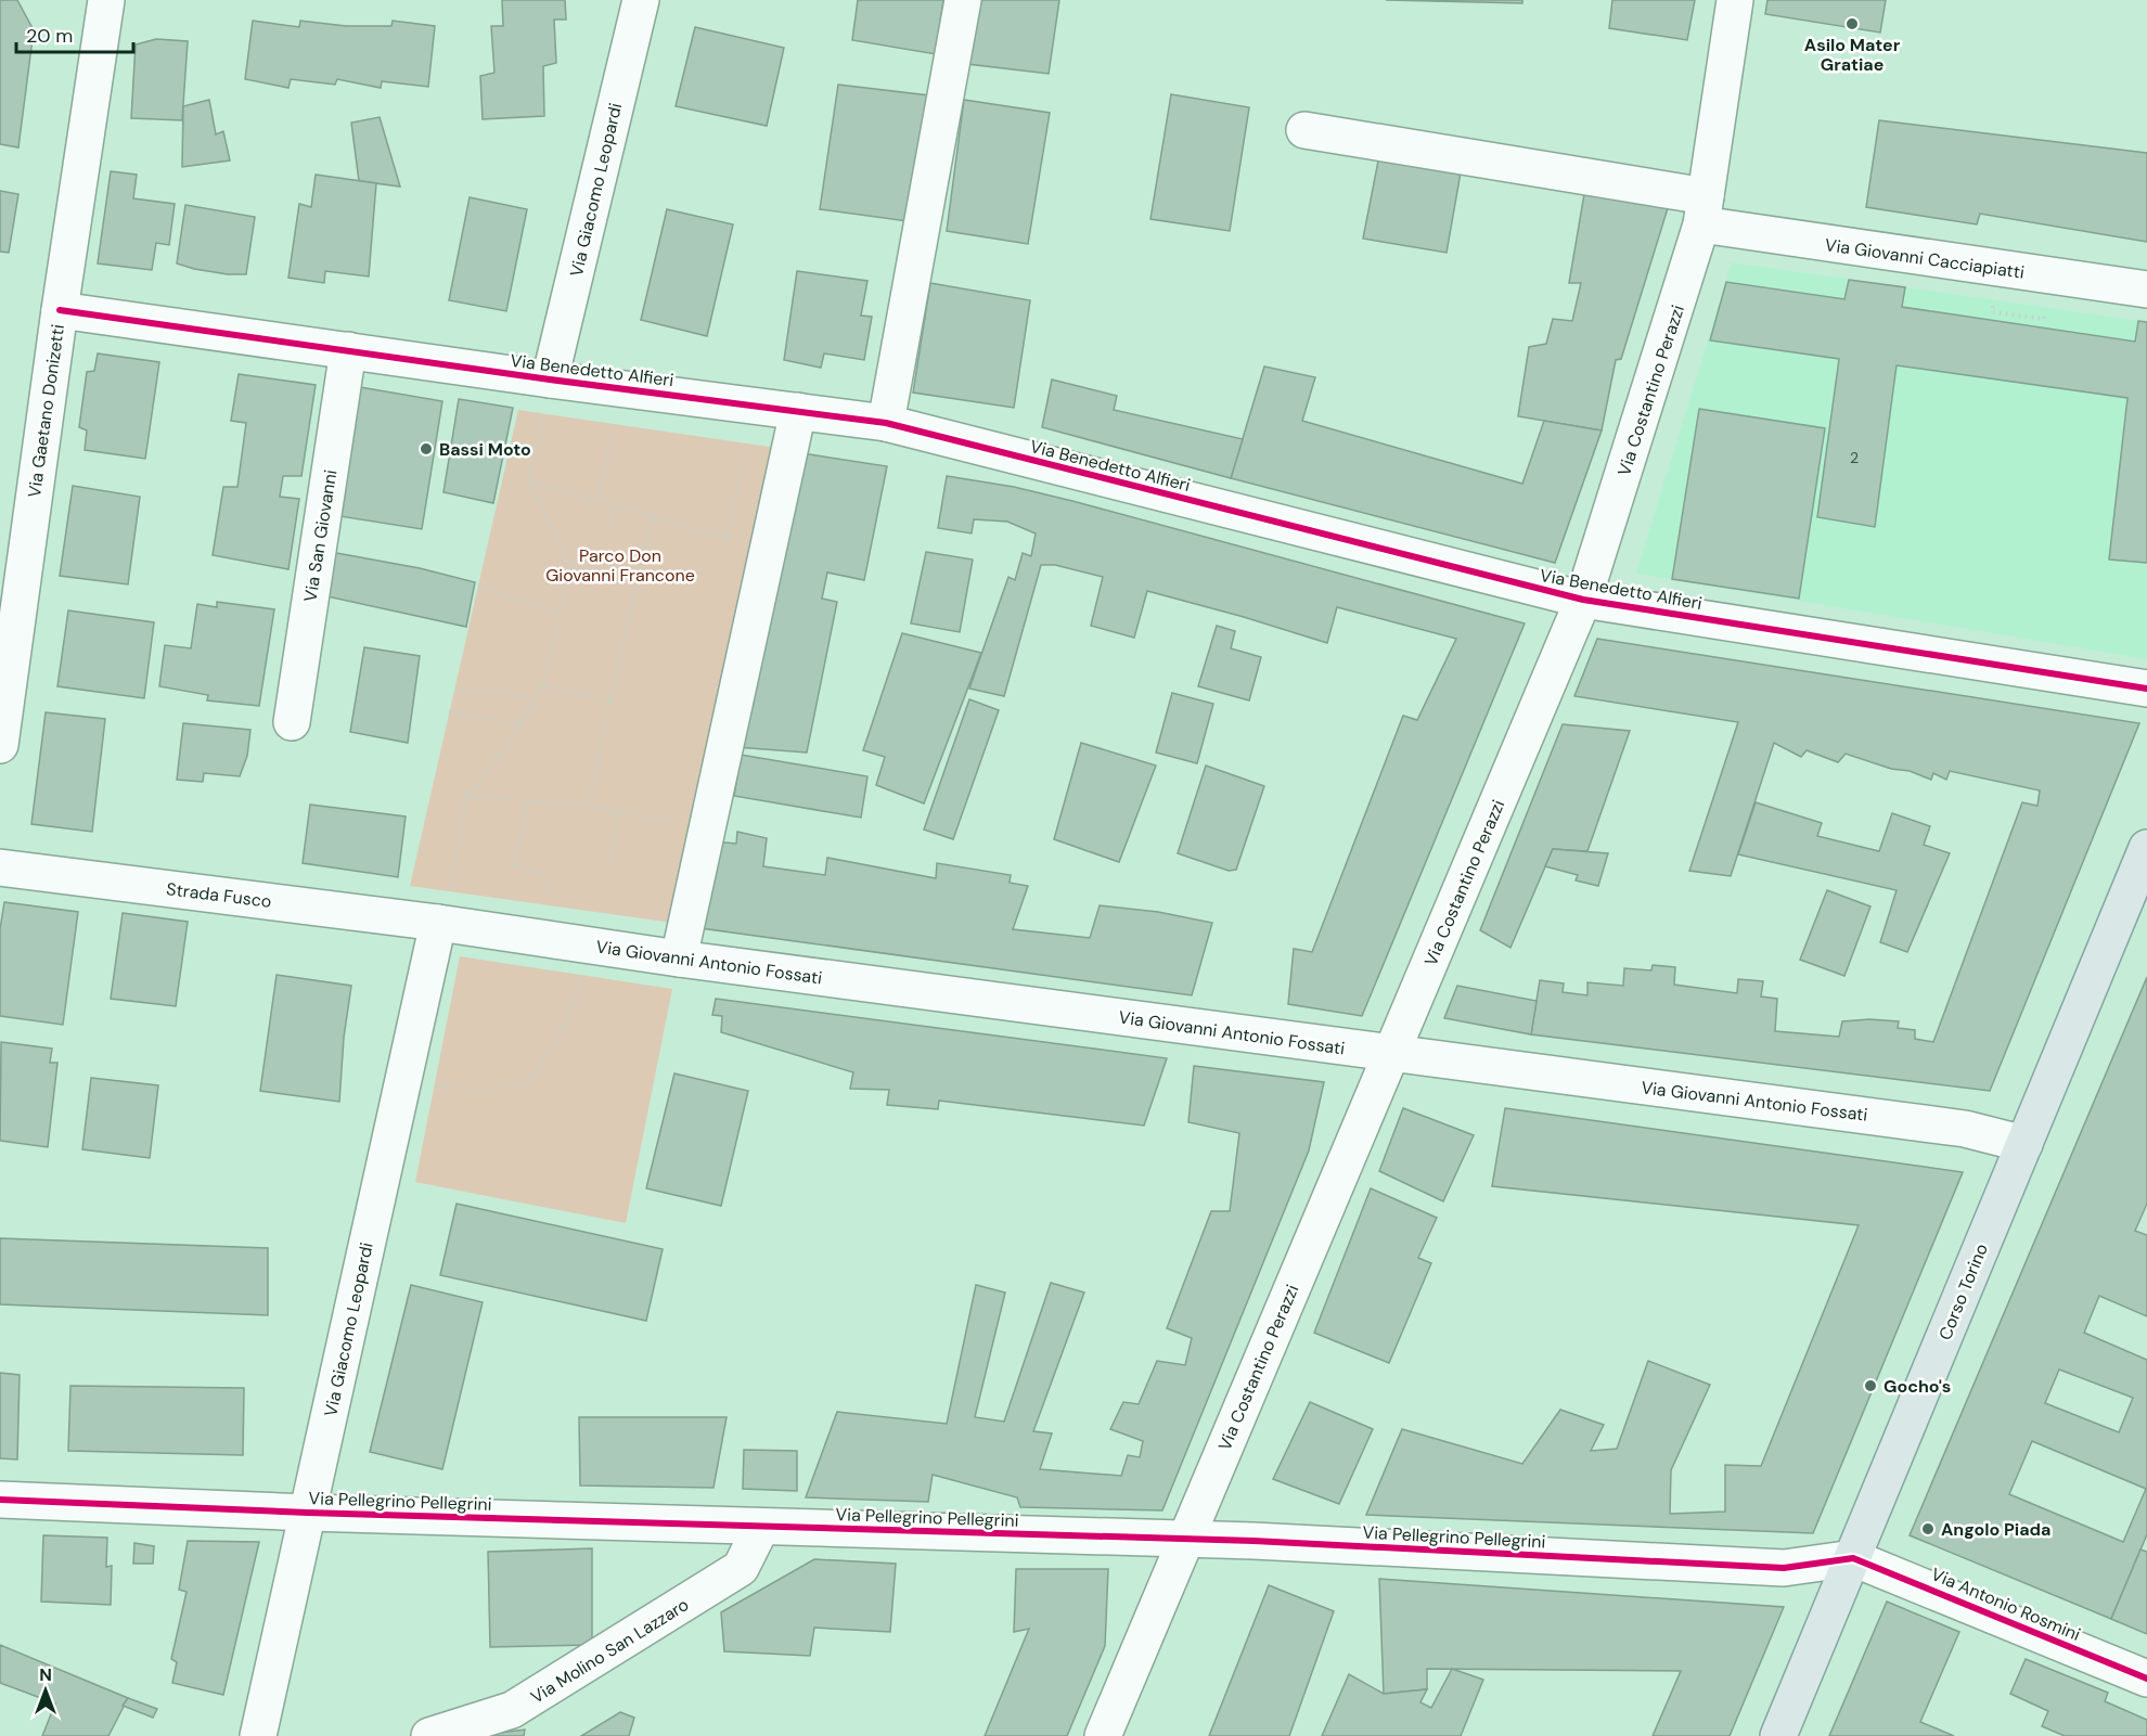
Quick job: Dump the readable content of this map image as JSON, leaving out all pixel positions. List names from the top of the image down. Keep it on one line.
{"streets":{"main road":["Corso Torino"],"street":["Via Giacomo Leopardi","Via Giovanni Cacciapiatti","Via Benedetto Alfieri","Via Costantino Perazzi","Via Gaetano Donizetti","Via San Giovanni","Strada Fusco","Via Giovanni Antonio Fossati","Via Pellegrino Pellegrini","Via Antonio Rosmini","Via Molino San Lazzaro"]},"crossings":[["Via Giacomo Leopardi","Via Benedetto Alfieri"],["Via Giacomo Leopardi","Strada Fusco"],["Via Giacomo Leopardi","Via Giovanni Antonio Fossati"],["Via Giacomo Leopardi","Via Pellegrino Pellegrini"],["Via Giovanni Cacciapiatti","Via Costantino Perazzi"],["Via Benedetto Alfieri","Via Costantino Perazzi"],["Via Benedetto Alfieri","Via Gaetano Donizetti"],["Via Benedetto Alfieri","Via San Giovanni"],["Via Costantino Perazzi","Via Giovanni Antonio Fossati"],["Via Costantino Perazzi","Via Pellegrino Pellegrini"],["Strada Fusco","Via Giovanni Antonio Fossati"],["Via Giovanni Antonio Fossati","Corso Torino"],["Corso Torino","Via Pellegrino Pellegrini"],["Corso Torino","Via Antonio Rosmini"],["Via Pellegrino Pellegrini","Via Antonio Rosmini"],["Via Pellegrino Pellegrini","Via Molino San Lazzaro"]],"parks":["Parco Don Giovanni Francone"],"places":["Asilo Mater Gratiae","Bassi Moto","Gocho's","Angolo Piada"],"house_numbers":["2"],"scale_bar":"20 m","north":"top"}
